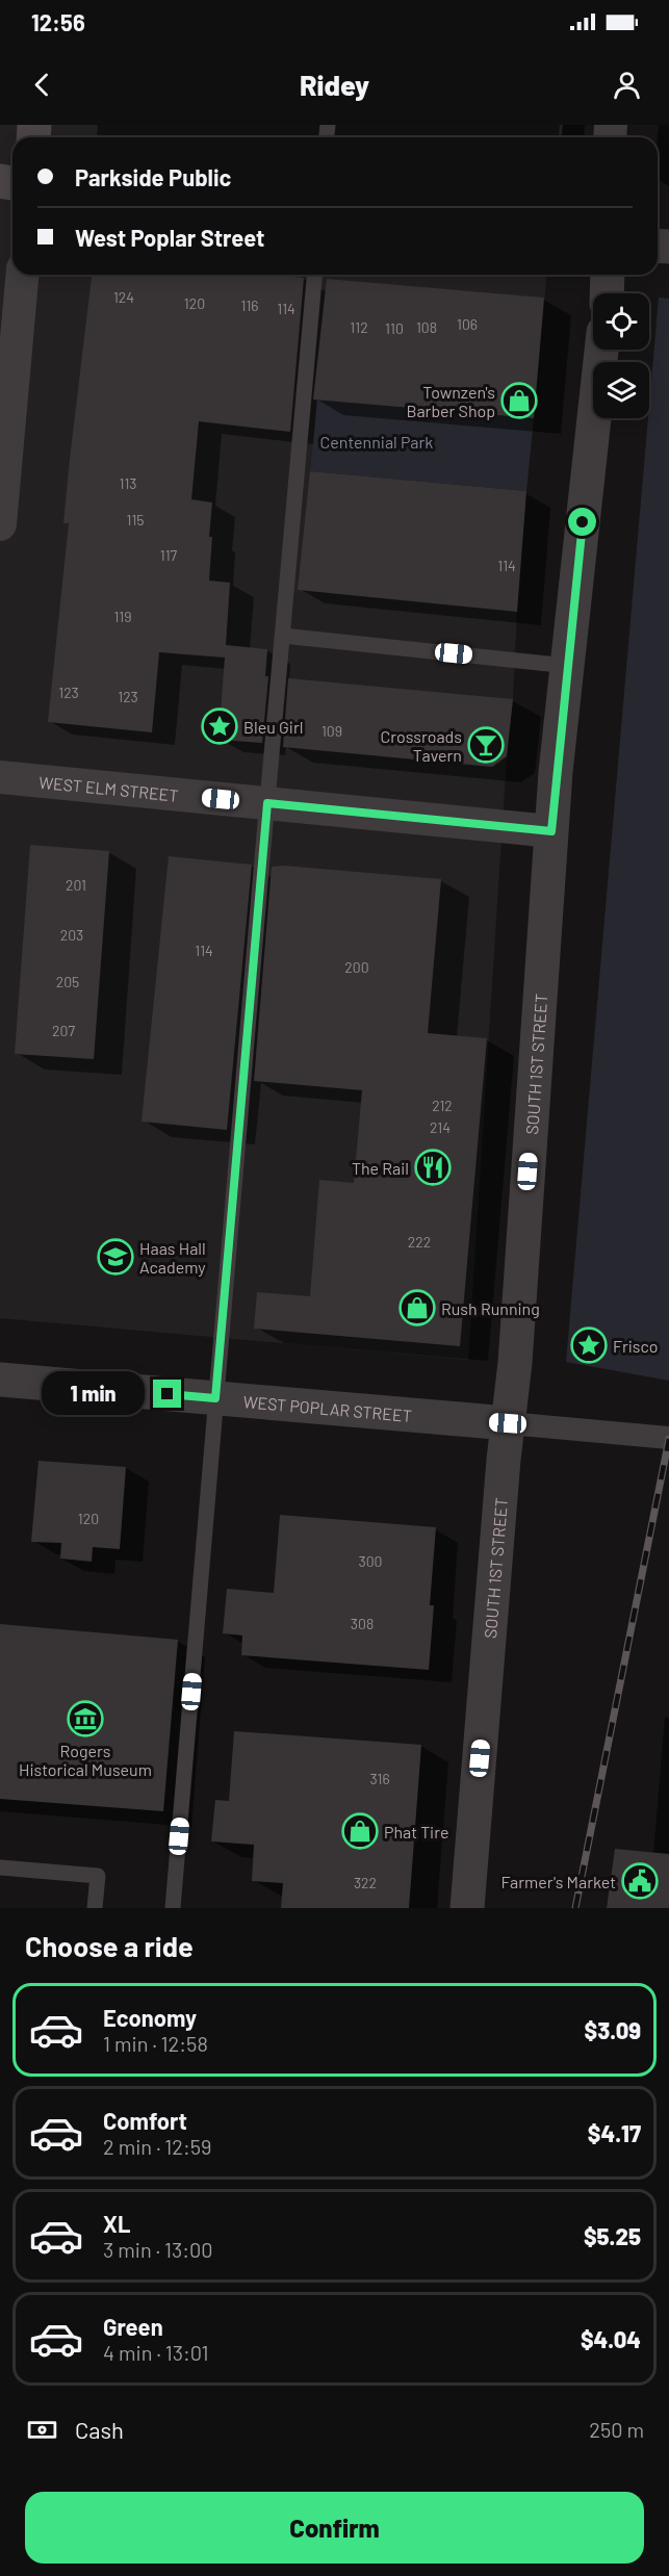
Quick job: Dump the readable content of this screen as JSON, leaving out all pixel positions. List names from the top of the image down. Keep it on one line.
{"streets":{"street":["WEST ELM STREET","SOUTH 1ST STREET","WEST POPLAR STREET"]},"crossings":[["WEST ELM STREET","SOUTH 1ST STREET"],["SOUTH 1ST STREET","WEST POPLAR STREET"]],"parks":["Centennial Park"],"places":{"shop":["Townzen's Barber Shop","Rush Running","Phat Tire"],"place":["Bleu Girl","Frisco"],"bar":["Crossroads Tavern"],"restaurant":["The Rail"],"school or university":["Haas Hall Academy"],"museum":["Rogers Historical Museum"],"public building":["Farmer's Market"]},"house_numbers":["124","120","116","114","106","112","108","110","113","115","117","114","119","123","123","109","201","203","114","200","205","207","212","214","222","120","300","308","316","322"],"page":{"status":"12:56","header":"Ridey","banner":["Parkside Public","West Poplar Street"],"bubble":"1 min","heading":"Choose a ride","list":[{"name":"Economy","note":"1 min · 12:58","value":"$3.09"},{"name":"Comfort","note":"2 min · 12:59","value":"$4.17"},{"name":"XL","note":"3 min · 13:00","value":"$5.25"},{"name":"Green","note":"4 min · 13:01","value":"$4.04"}],"pay":["Cash","250 m"],"buttons":"Confirm"}}
